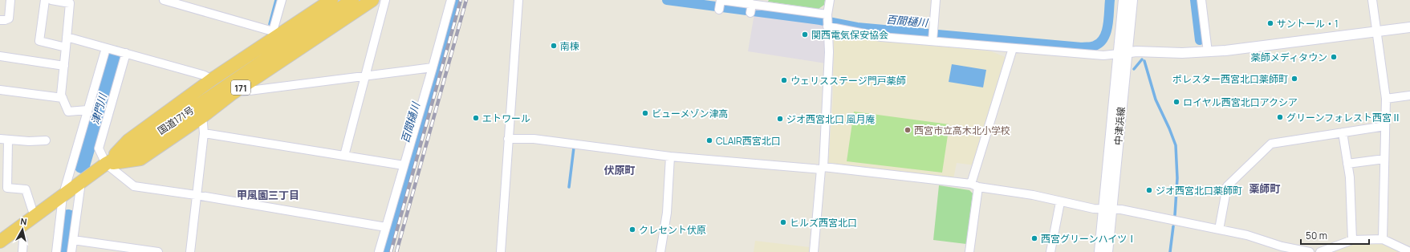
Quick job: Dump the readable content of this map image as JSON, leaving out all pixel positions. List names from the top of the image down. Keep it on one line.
{"streets":{"highway":["171","国道171号"],"street":["中津浜線"]},"crossings":[["171","国道171号"]],"districts":["伏原町","薬師町","甲風園三丁目"],"water":["百間樋川","津門川"],"places":["サントール・1","関西電気保安協会","南棟","薬師メディタウン","ポレスター西宮北口薬師町","ウェリスステージ門戸薬師","ロイヤル西宮北口アクシア","ビューメゾン津高","グリーンフォレスト西宮Ⅱ","エトワール","ジオ西宮北口 風月庵","西宮市立高木北小学校","CLAIR西宮北口","ジオ西宮北口薬師町","ヒルズ西宮北口","クレセント伏原","西宮グリーンハイツⅠ"],"scale_bar":"50 m","north":"top"}
